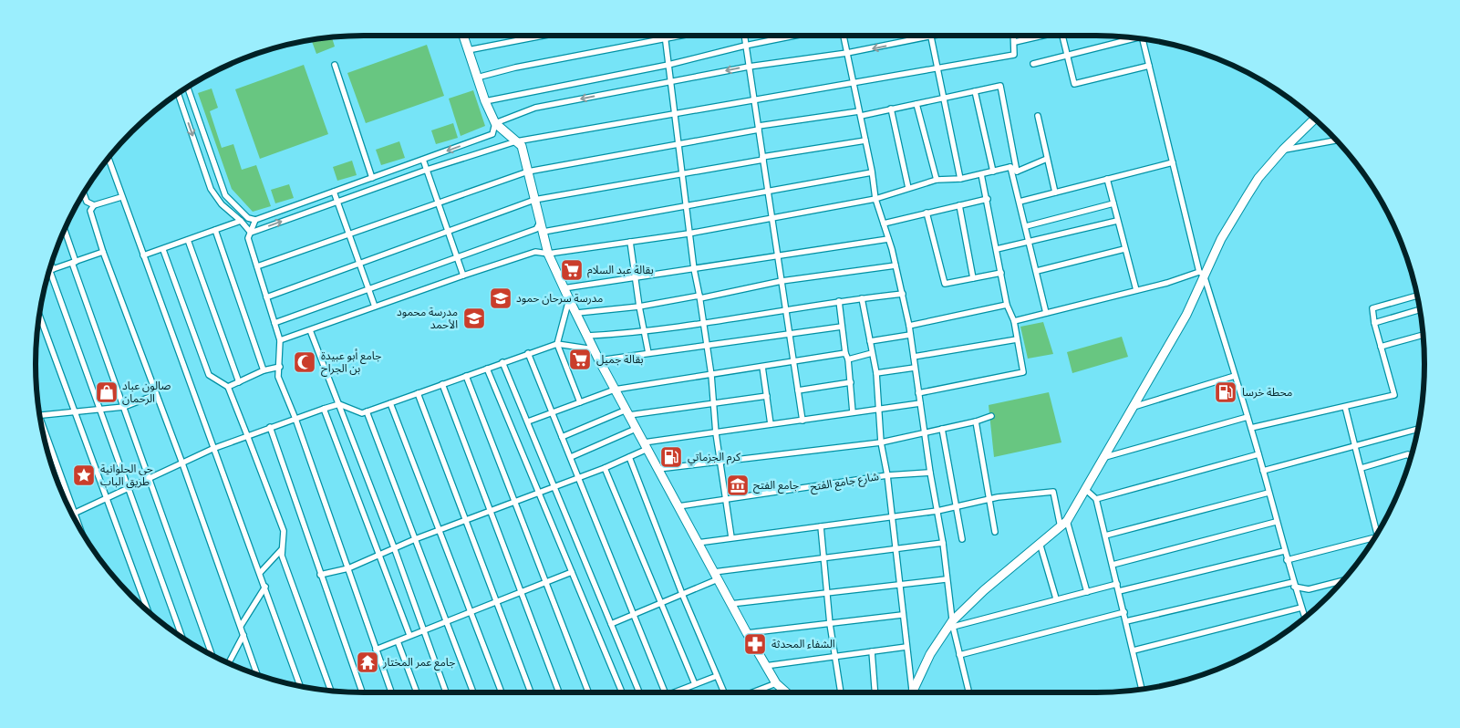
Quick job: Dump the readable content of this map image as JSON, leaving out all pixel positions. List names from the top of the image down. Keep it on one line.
{"streets":{"street":["شارع جامع الفتح"]},"places":{"supermarket":["بقالة عبد السلام","بقالة جميل"],"school or university":["مدرسة سرحان حمود","مدرسة محمود الأحمد"],"mosque":["جامع أبو عبيدة بن الجراح"],"shop":["صالون عباد الرحمان"],"fuel station":["محطة خرسا","كرم الجزماتي"],"place":["حي الحلوانية طريق الباب"],"museum":["جامع الفتح"],"pharmacy":["الشفاء المحدثة"],"temple":["جامع عمر المختار"]}}
